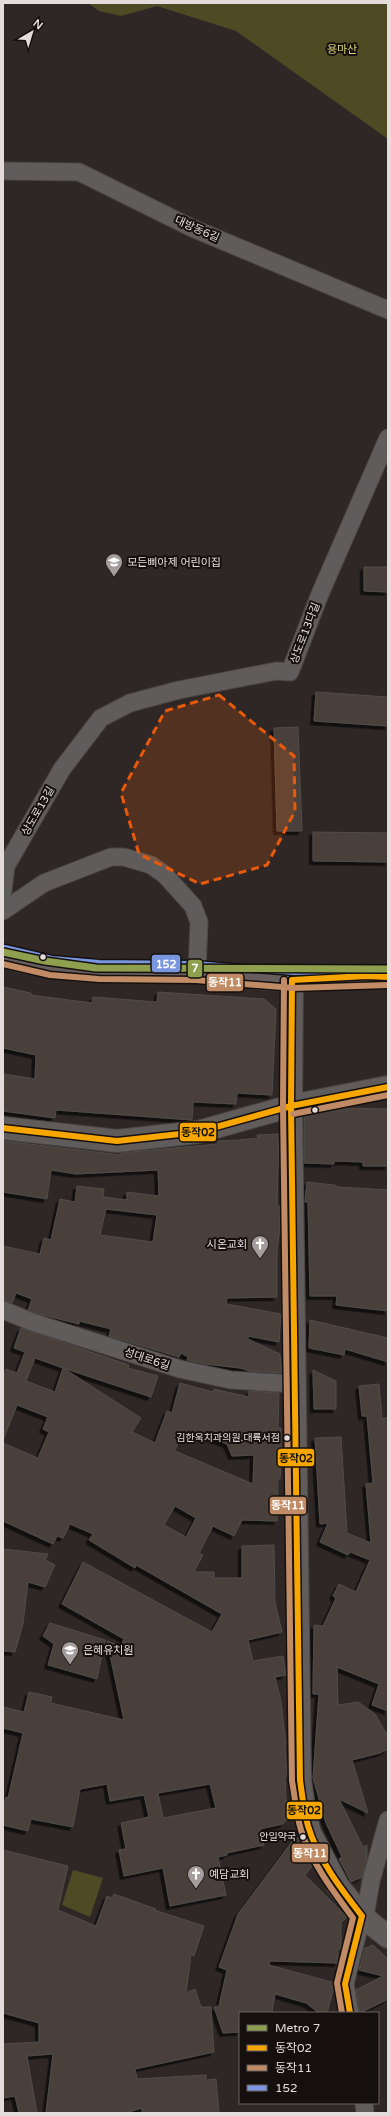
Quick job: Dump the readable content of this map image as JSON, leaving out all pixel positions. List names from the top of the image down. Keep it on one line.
{"streets":{"street":["대방동6길","상도로13다길","상도로13길","성대로6길"]},"crossings":[["상도로13다길","상도로13길"]],"parks":["용마산"],"places":{"school or university":["모든삐아제 어린이집","은혜유치원"],"church":["시온교회","예담교회"],"other":["김한욱치과의원.대륙서점","안일약국"]},"lines":["transit line 152","metro line 7","transit line 동작11","transit line 동작02"],"legend":["Metro 7","동작02","동작11","152"],"north":"top right"}
